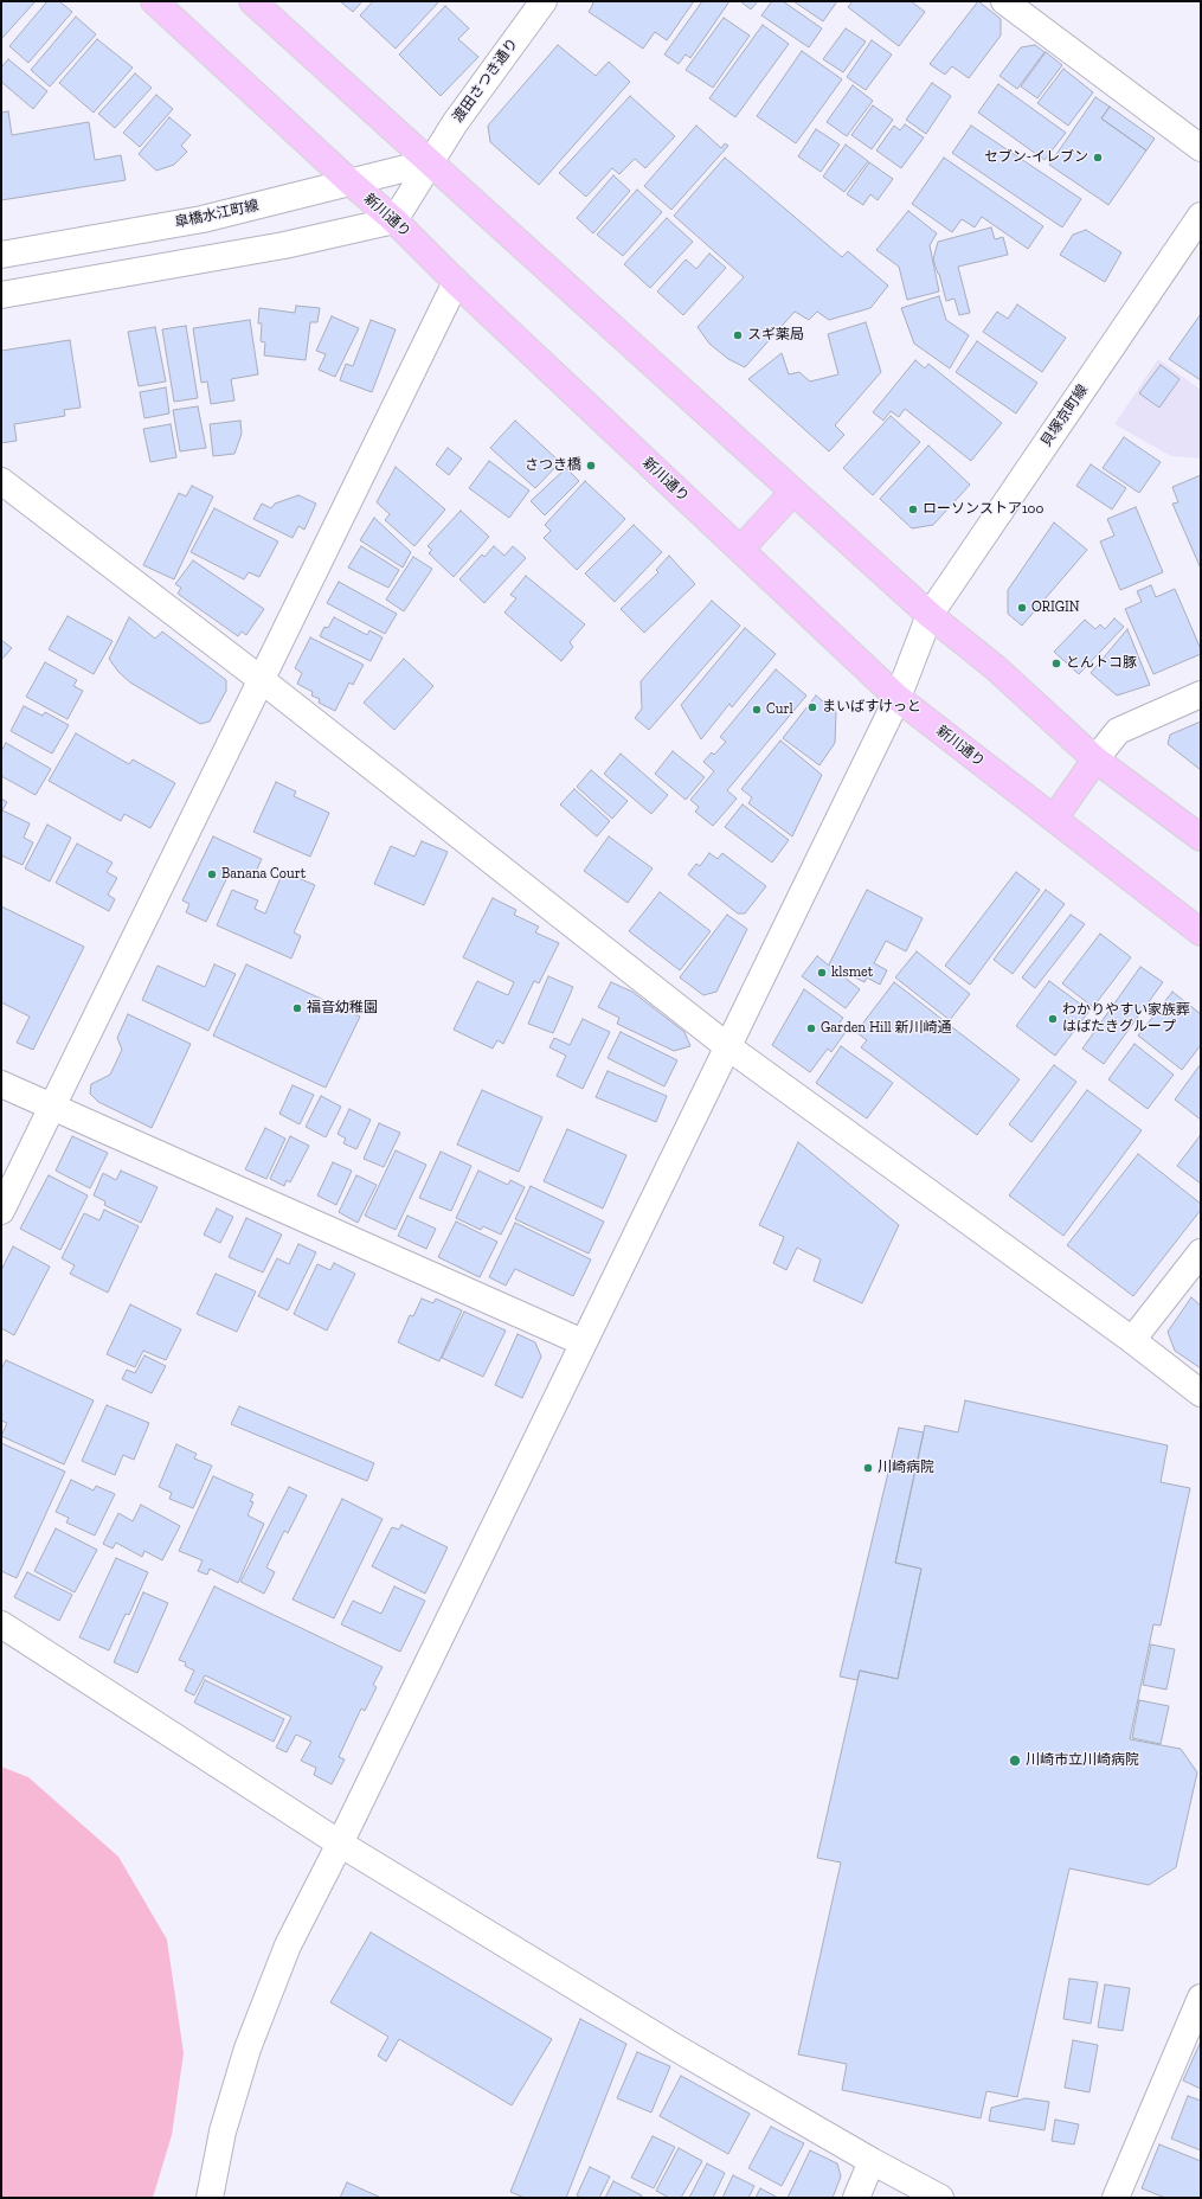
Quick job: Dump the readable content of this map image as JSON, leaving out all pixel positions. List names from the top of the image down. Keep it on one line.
{"streets":{"main road":["新川通り"],"street":["渡田さつき通り","皐橋水江町線","貝塚京町線"]},"crossings":[["渡田さつき通り","皐橋水江町線"],["渡田さつき通り","新川通り"],["皐橋水江町線","新川通り"],["新川通り","貝塚京町線"]],"places":["セブン-イレブン","スギ薬局","さつき橋","ローソンストア100","ORIGIN","とんトコ豚","まいばすけっと","Curl","Banana Court","klsmet","福音幼稚園","わかりやすい家族葬 はばたきグループ","Garden Hill 新川崎通","川崎病院","川崎市立川崎病院"]}
